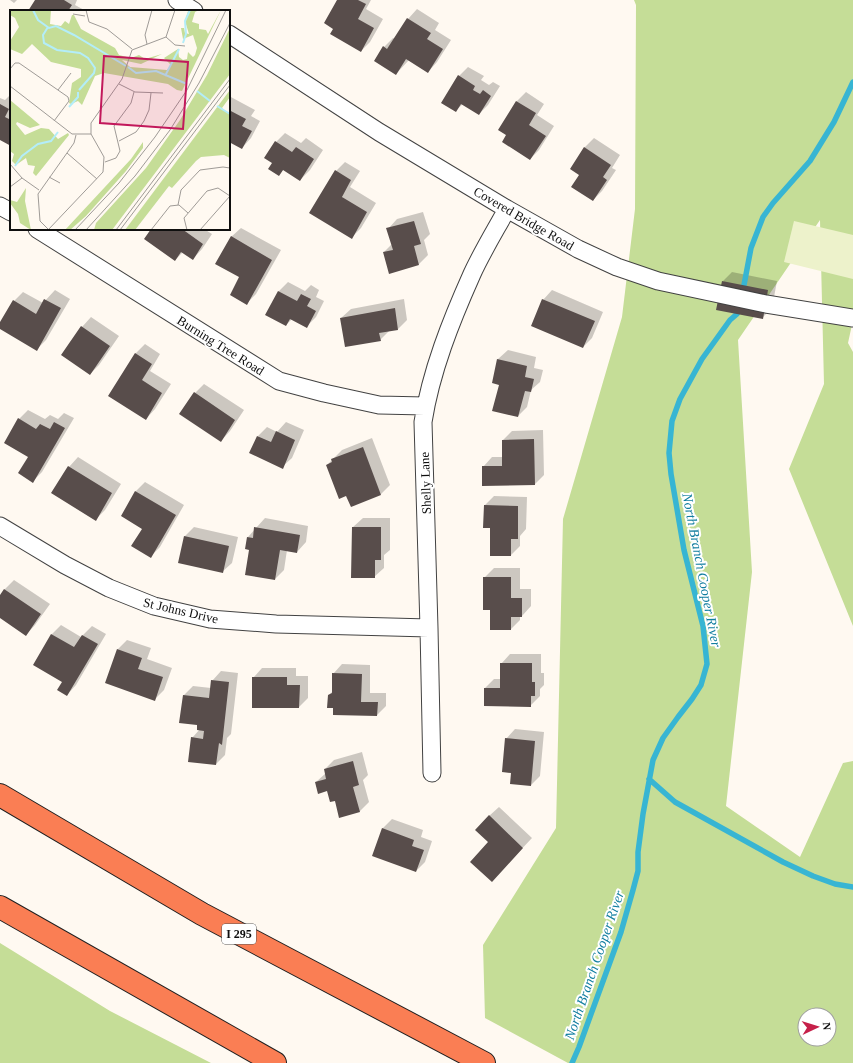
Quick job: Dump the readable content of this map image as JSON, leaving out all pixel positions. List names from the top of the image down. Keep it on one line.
{"streets":{"highway":["I 295"],"street":["Covered Bridge Road","Burning Tree Road","Shelly Lane","St Johns Drive"]},"crossings":[["Covered Bridge Road","Shelly Lane"],["Burning Tree Road","Shelly Lane"],["Shelly Lane","St Johns Drive"]],"water":["North Branch Cooper River"],"north":"right"}
